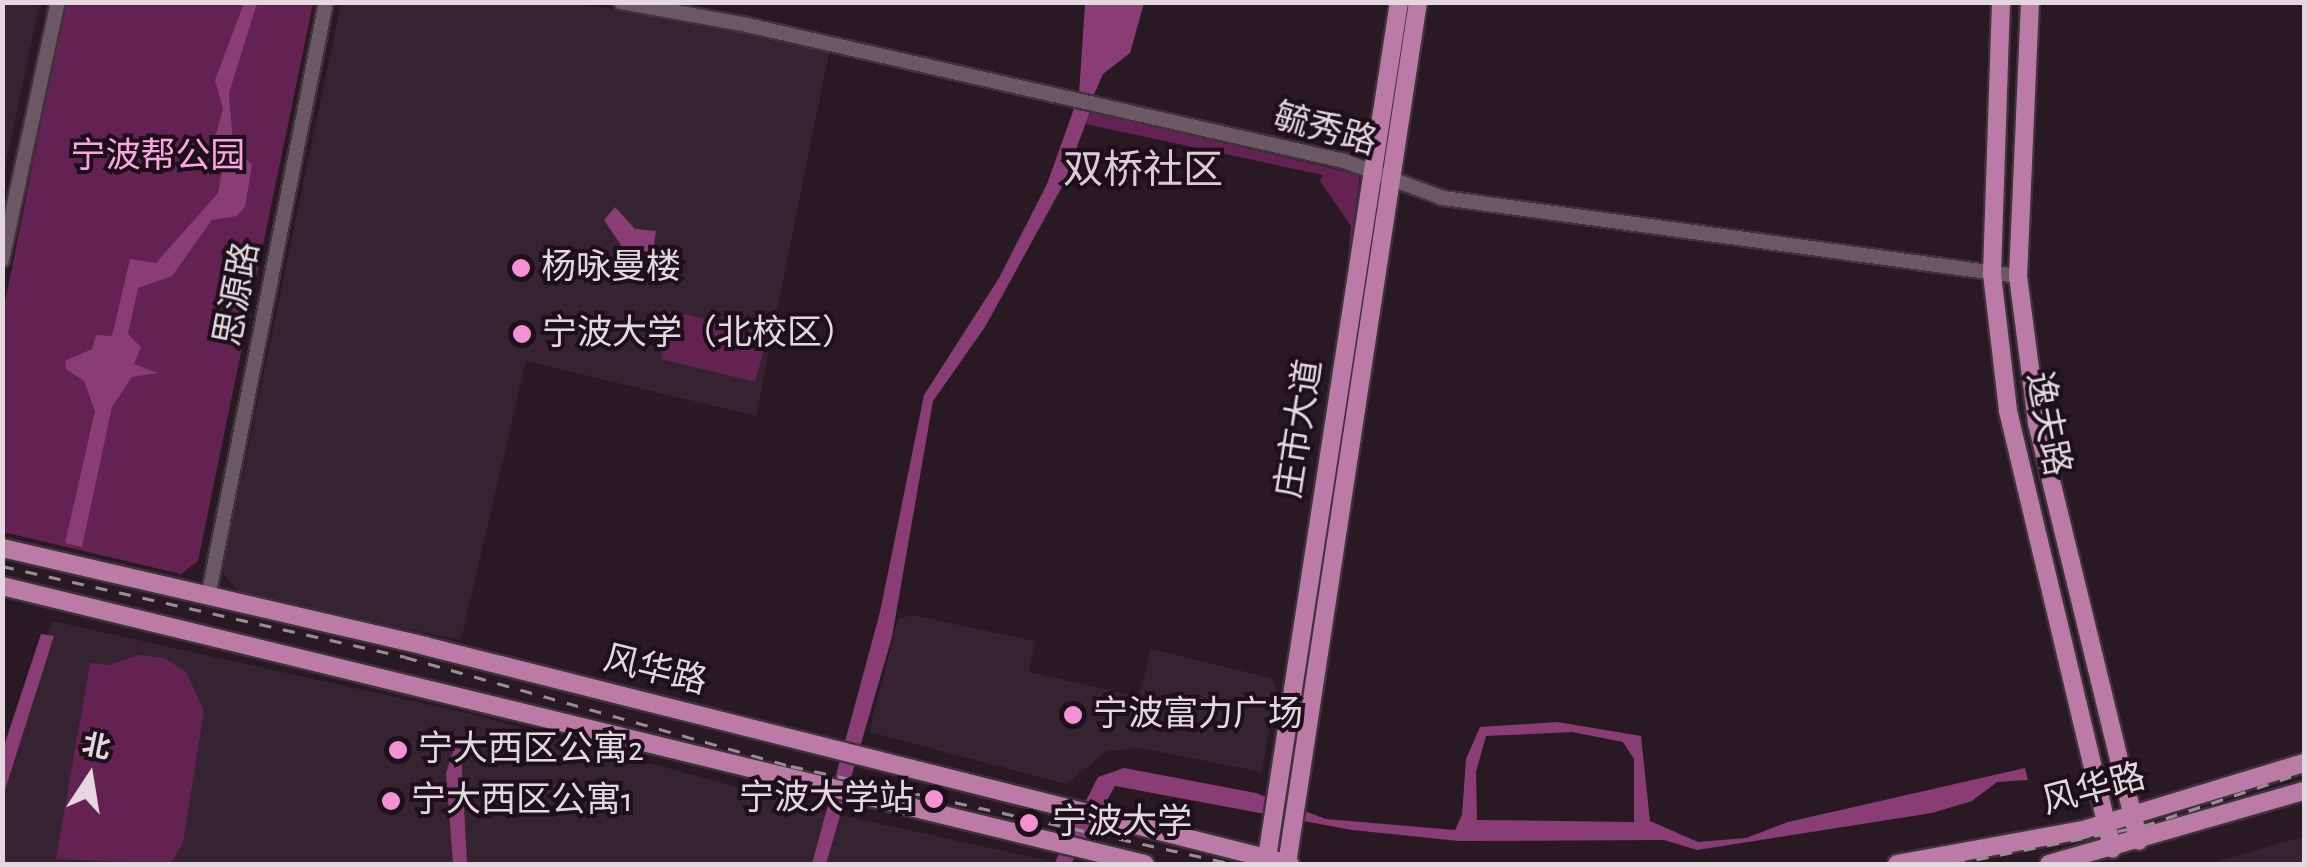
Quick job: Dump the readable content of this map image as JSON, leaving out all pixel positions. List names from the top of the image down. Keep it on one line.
{"streets":{"main road":["逸夫路","庄市大道","风华路"],"street":["毓秀路","思源路"]},"crossings":[["毓秀路","逸夫路"],["毓秀路","庄市大道"],["思源路","风华路"],["逸夫路","风华路"],["庄市大道","风华路"]],"districts":["双桥社区"],"parks":["宁波帮公园"],"places":["杨咏曼楼","宁波大学（北校区）","宁波富力广场","宁大西区公寓2","宁波大学站","宁大西区公寓1","宁波大学"],"north":"top"}
